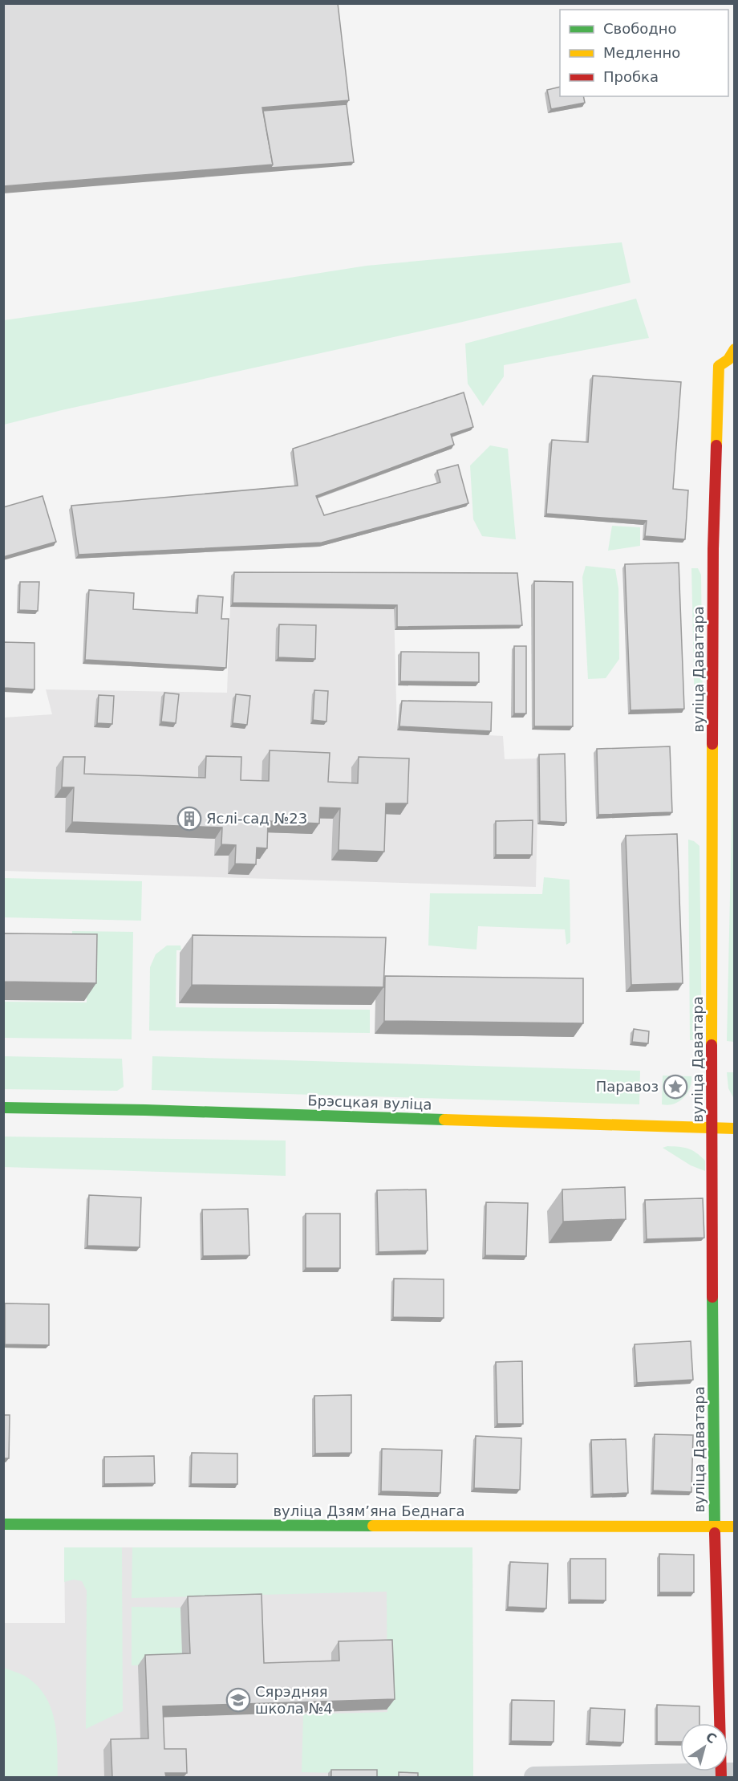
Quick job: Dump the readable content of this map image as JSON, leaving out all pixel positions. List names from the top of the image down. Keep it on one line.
{"streets":{"street":["вуліца Даватара","Брэсцкая вуліца","вуліца Дзямʼяна Беднага"]},"crossings":[["вуліца Даватара","Брэсцкая вуліца"],["вуліца Даватара","вуліца Дзямʼяна Беднага"]],"places":{"building":["Яслі-сад №23"],"place":["Паравоз"],"school or university":["Сярэдняя школа №4"]},"legend":["Свободно","Медленно","Пробка"],"north":"top right"}
